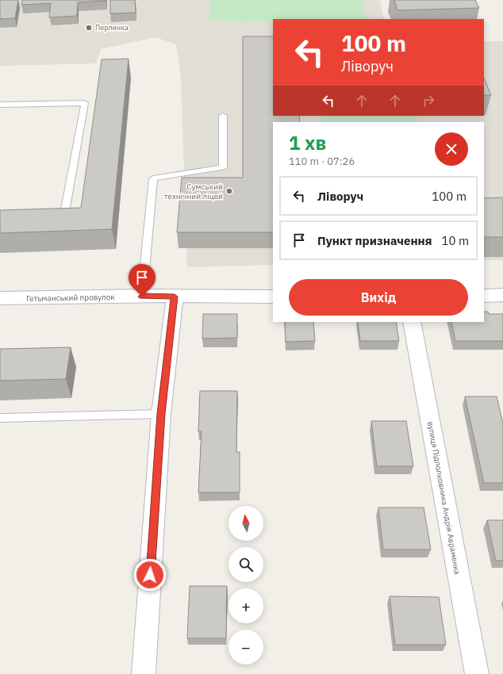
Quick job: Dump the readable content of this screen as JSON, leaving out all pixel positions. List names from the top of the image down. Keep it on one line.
{"streets":{"street":["Гетьманський провулок","вулиця Підполковника Андрія Авраменка"]},"places":["Перлинка","Сумський технічний ліцей"],"north":"top","page":{"turn":["100 m","Ліворуч"],"heading":["1 хв","110 m · 07:26"],"list":[{"name":"Ліворуч","value":"100 m"},{"name":"Пункт призначення","value":"10 m"}],"buttons":"Вихід","map_buttons":["+","−"]}}
